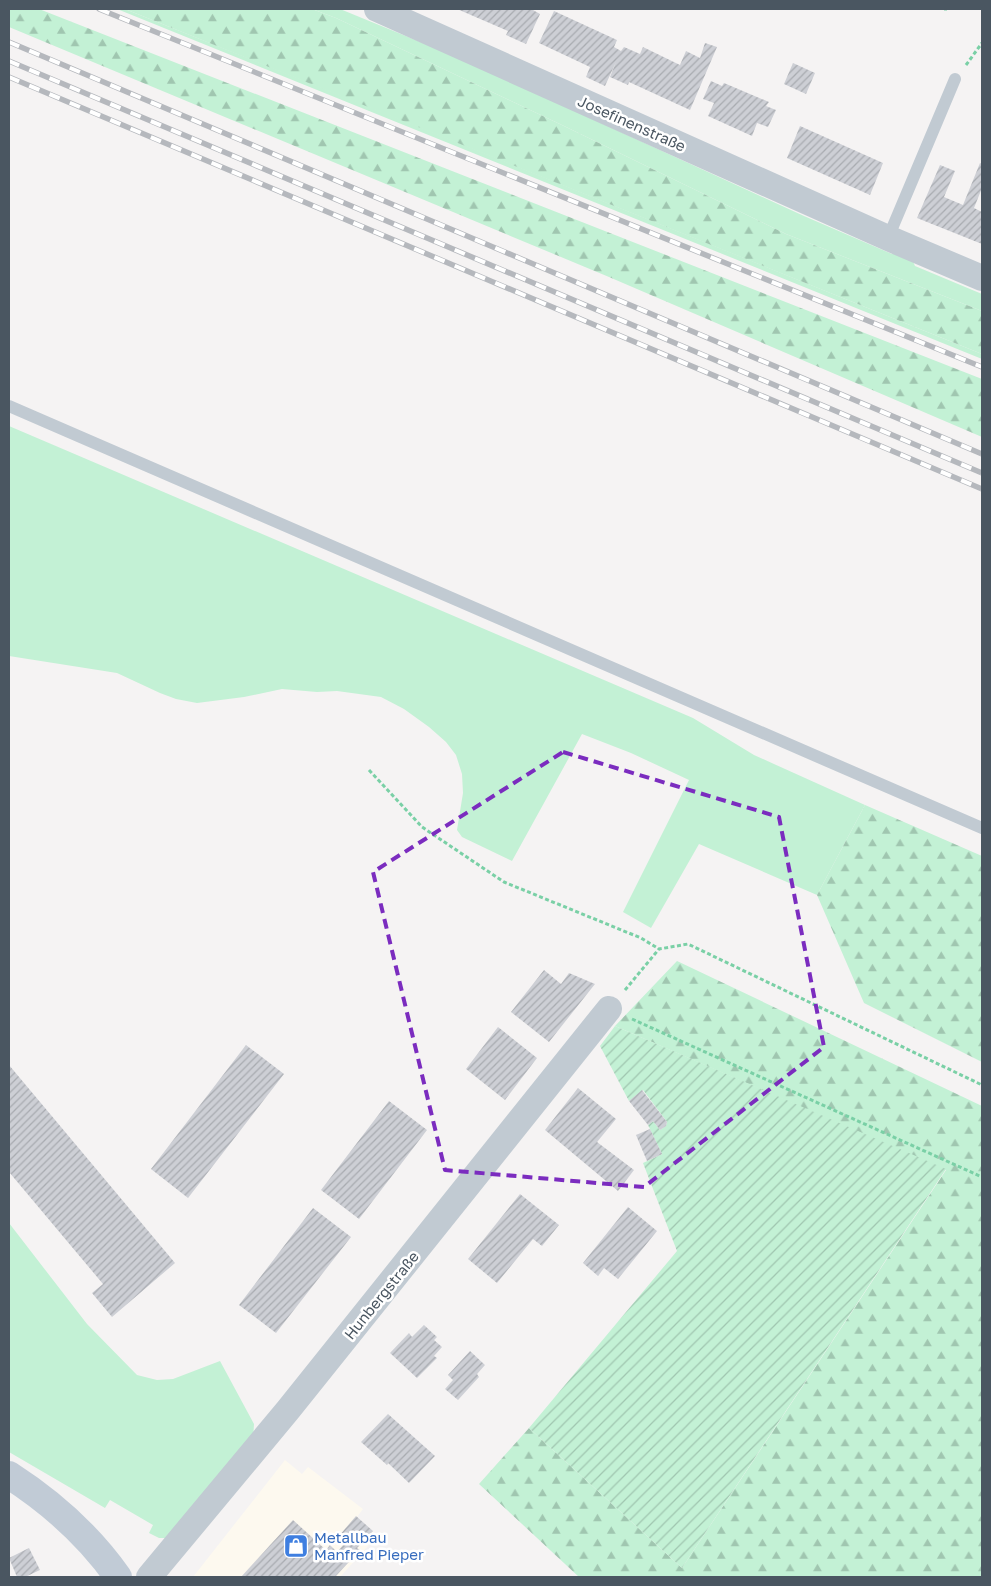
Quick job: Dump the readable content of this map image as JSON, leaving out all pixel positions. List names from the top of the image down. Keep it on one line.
{"streets":{"street":["Josefinenstraße","Hunbergstraße"]},"places":{"shop":["Metallbau Manfred Pieper"]}}
